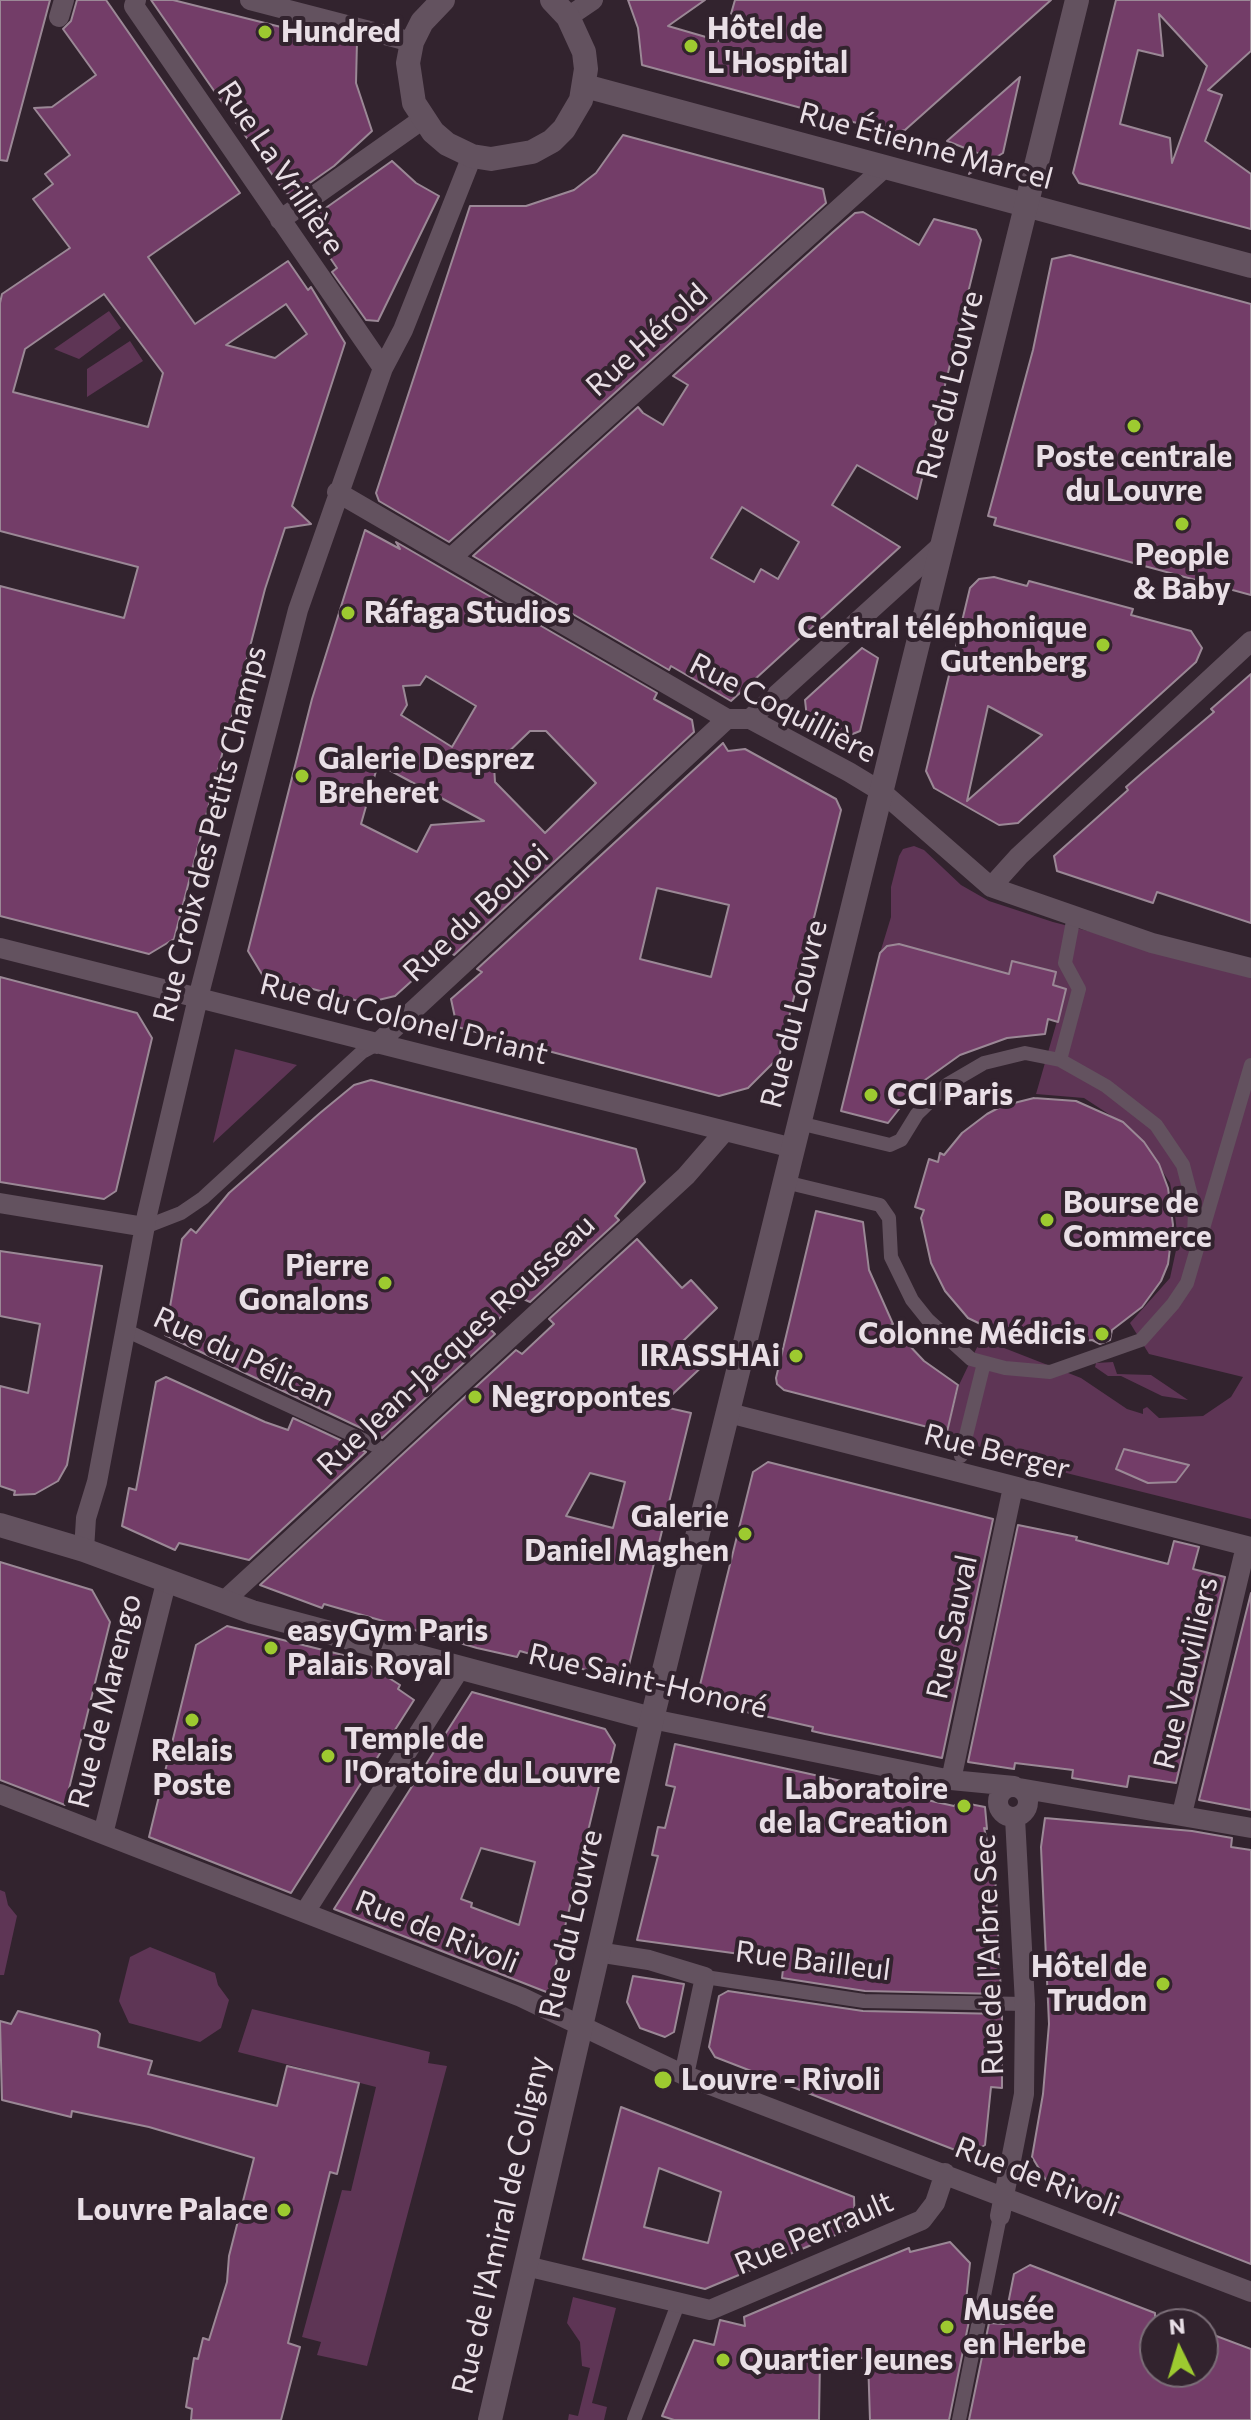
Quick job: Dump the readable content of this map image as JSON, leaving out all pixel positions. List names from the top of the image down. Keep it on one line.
{"streets":{"main road":["Rue Étienne Marcel","Rue du Louvre","Rue Saint-Honoré","Rue de l'Amiral de Coligny"],"street":["Rue La Vrillière","Rue Hérold","Rue Coquillière","Rue Croix des Petits Champs","Rue du Bouloi","Rue du Colonel Driant","Rue Jean-Jacques Rousseau","Rue du Pélican","Rue Berger","Rue Sauval","Rue Vauvilliers","Rue de Marengo","Rue de Rivoli","Rue de l'Arbre Sec","Rue Bailleul","Rue Perrault"]},"crossings":[["Rue Étienne Marcel","Rue Hérold"],["Rue Étienne Marcel","Rue du Louvre"],["Rue La Vrillière","Rue Croix des Petits Champs"],["Rue Hérold","Rue Coquillière"],["Rue du Louvre","Rue Coquillière"],["Rue du Louvre","Rue du Colonel Driant"],["Rue du Louvre","Rue Berger"],["Rue du Louvre","Rue Saint-Honoré"],["Rue du Louvre","Rue de Rivoli"],["Rue du Louvre","Rue Bailleul"],["Rue du Louvre","Rue de l'Amiral de Coligny"],["Rue Coquillière","Rue Croix des Petits Champs"],["Rue Coquillière","Rue du Bouloi"],["Rue Croix des Petits Champs","Rue du Bouloi"],["Rue Croix des Petits Champs","Rue du Colonel Driant"],["Rue Croix des Petits Champs","Rue du Pélican"],["Rue Croix des Petits Champs","Rue Saint-Honoré"],["Rue du Bouloi","Rue du Colonel Driant"],["Rue du Colonel Driant","Rue Jean-Jacques Rousseau"],["Rue Jean-Jacques Rousseau","Rue du Pélican"],["Rue Jean-Jacques Rousseau","Rue Saint-Honoré"],["Rue Berger","Rue Sauval"],["Rue Berger","Rue Vauvilliers"],["Rue Sauval","Rue Saint-Honoré"],["Rue Vauvilliers","Rue Saint-Honoré"],["Rue Saint-Honoré","Rue de Marengo"],["Rue Saint-Honoré","Rue de l'Arbre Sec"],["Rue de Marengo","Rue de Rivoli"],["Rue de Rivoli","Rue de l'Arbre Sec"],["Rue de Rivoli","Rue de l'Amiral de Coligny"],["Rue de Rivoli","Rue Perrault"],["Rue de l'Arbre Sec","Rue Bailleul"],["Rue de l'Amiral de Coligny","Rue Perrault"]],"places":["Hundred","Hôtel de L'Hospital","Poste centrale du Louvre","People & Baby","Ráfaga Studios","Central téléphonique Gutenberg","Galerie Desprez Breheret","CCI Paris","Bourse de Commerce","Pierre Gonalons","Colonne Médicis","IRASSHAi","Negropontes","Galerie Daniel Maghen","easyGym Paris Palais Royal","Relais Poste","Temple de l'Oratoire du Louvre","Laboratoire de la Creation","Hôtel de Trudon","Louvre - Rivoli","Louvre Palace","Musée en Herbe","Quartier Jeunes"],"north":"top"}
